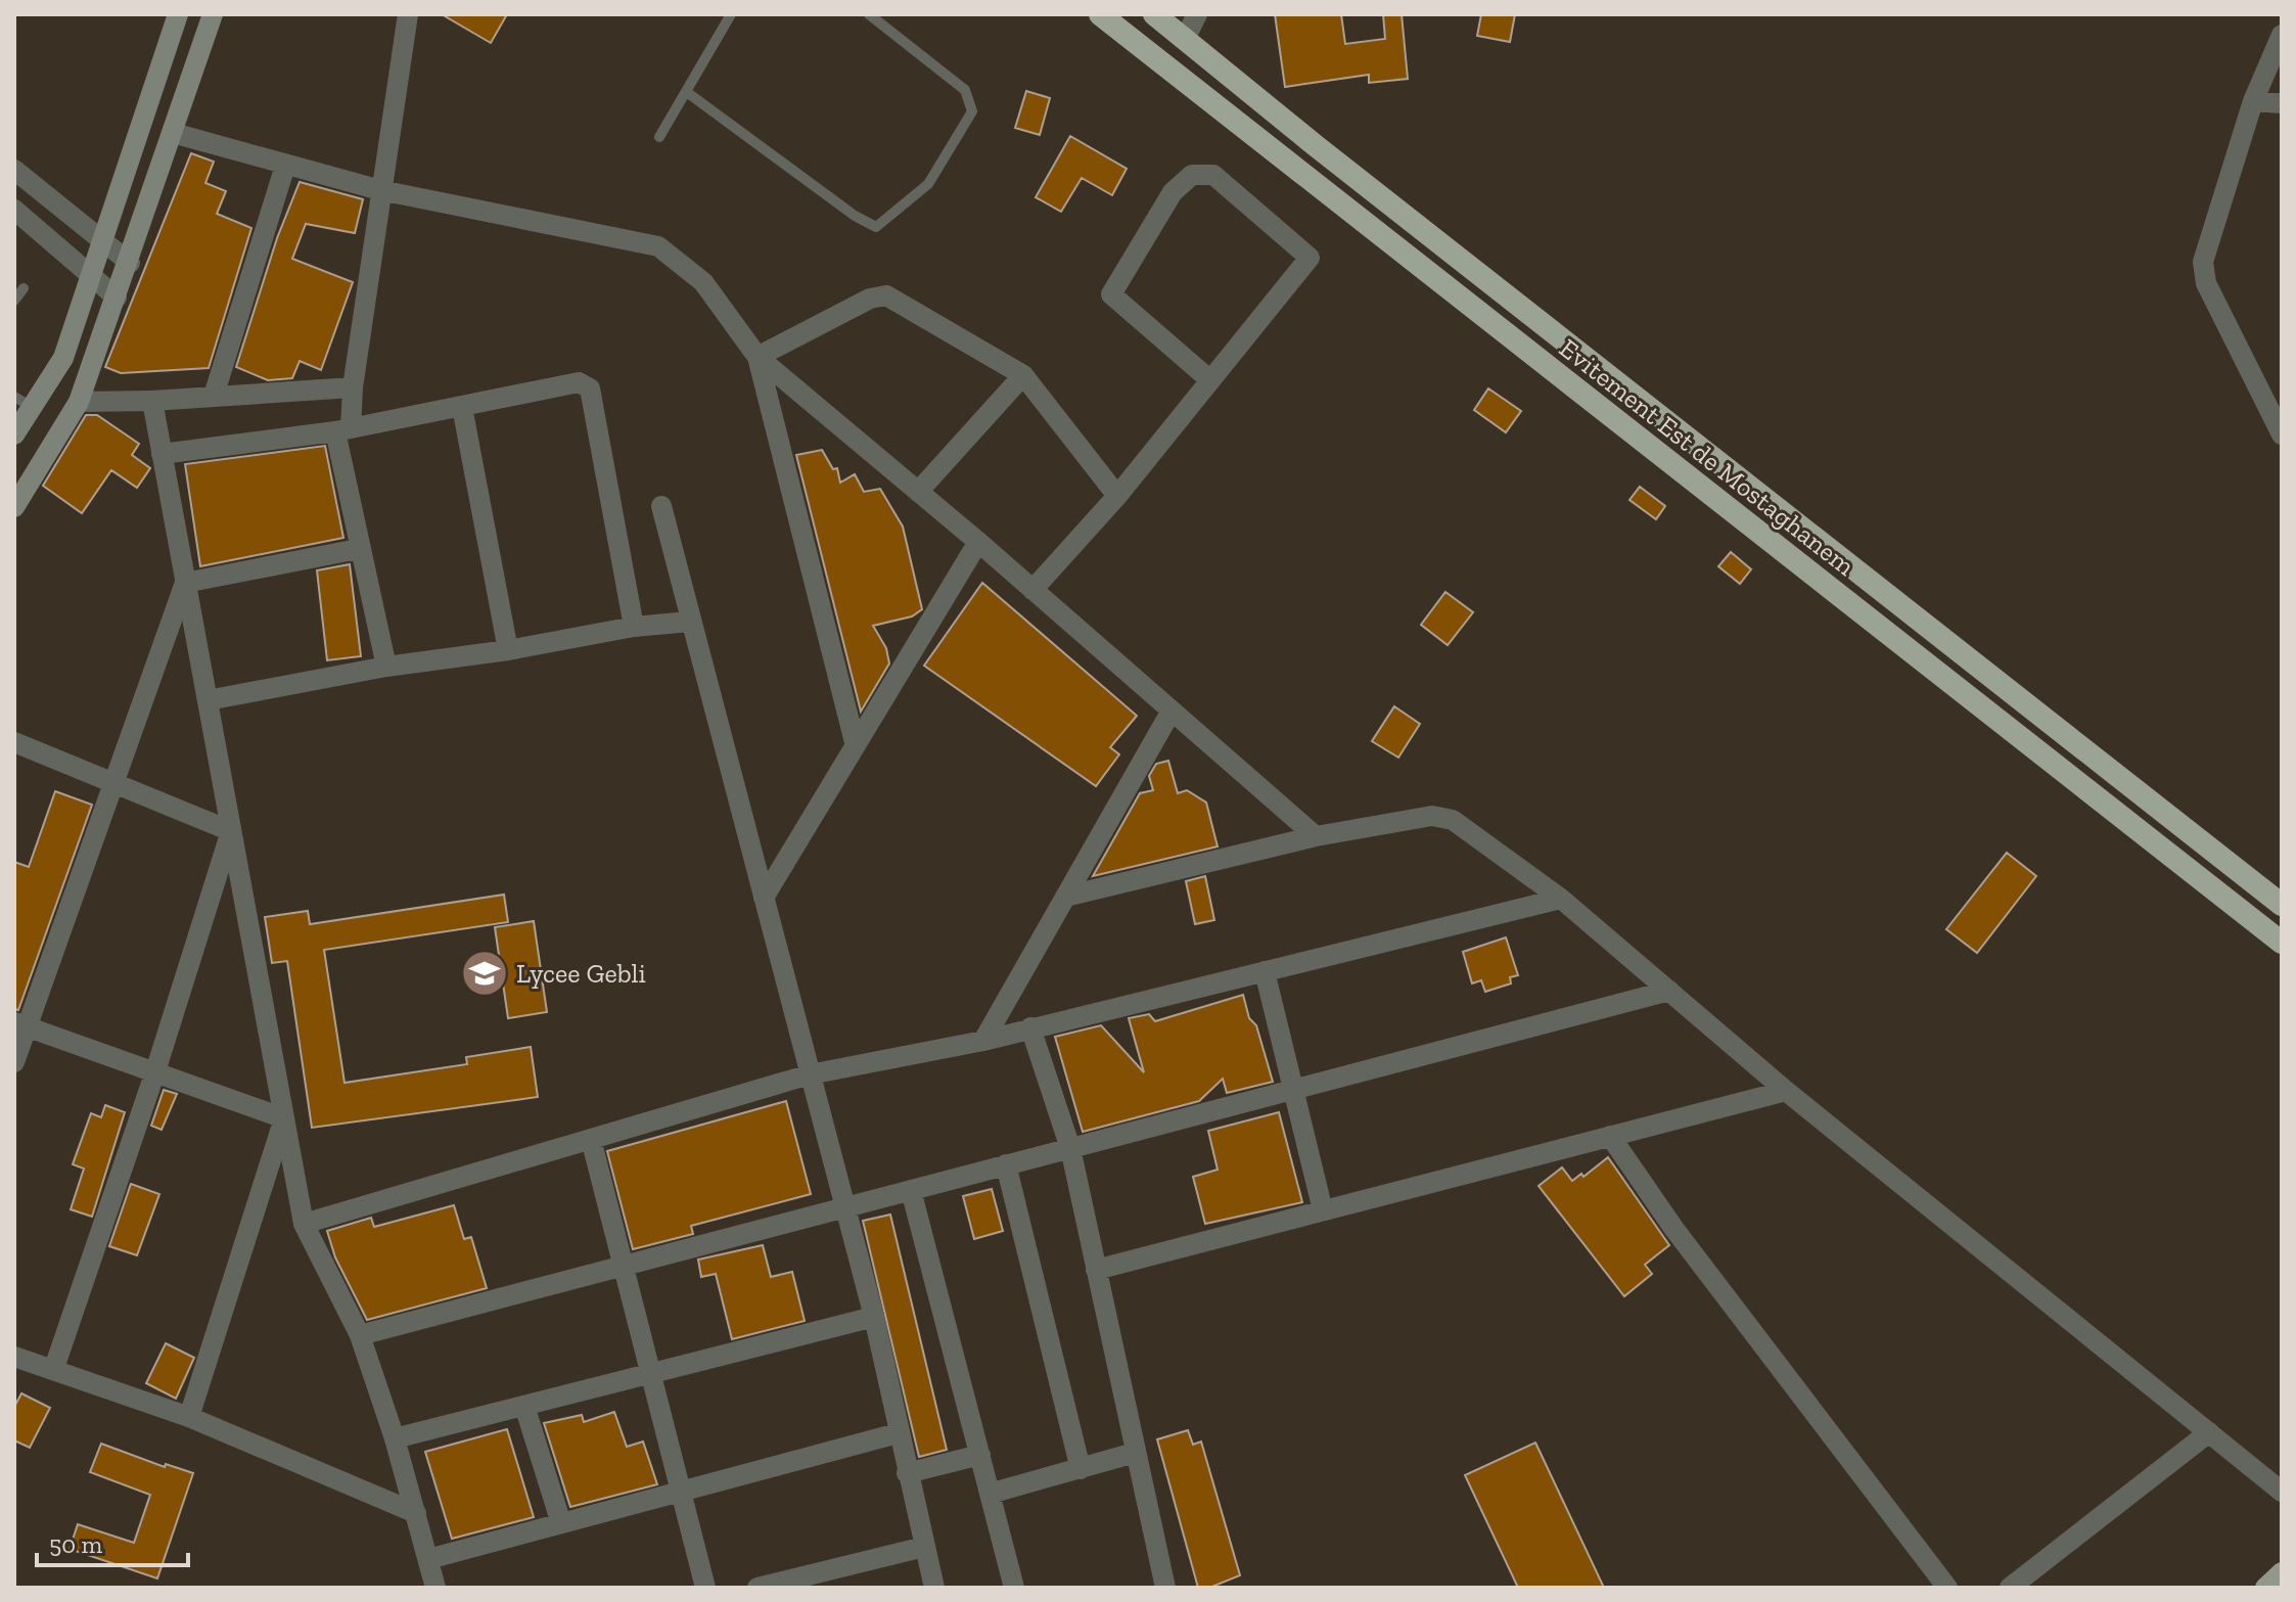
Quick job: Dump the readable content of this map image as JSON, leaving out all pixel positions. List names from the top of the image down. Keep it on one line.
{"streets":{"highway":["Evitement Est de Mostaghanem"]},"places":{"school or university":["Lycee Gebli"]},"scale_bar":"50 m"}
